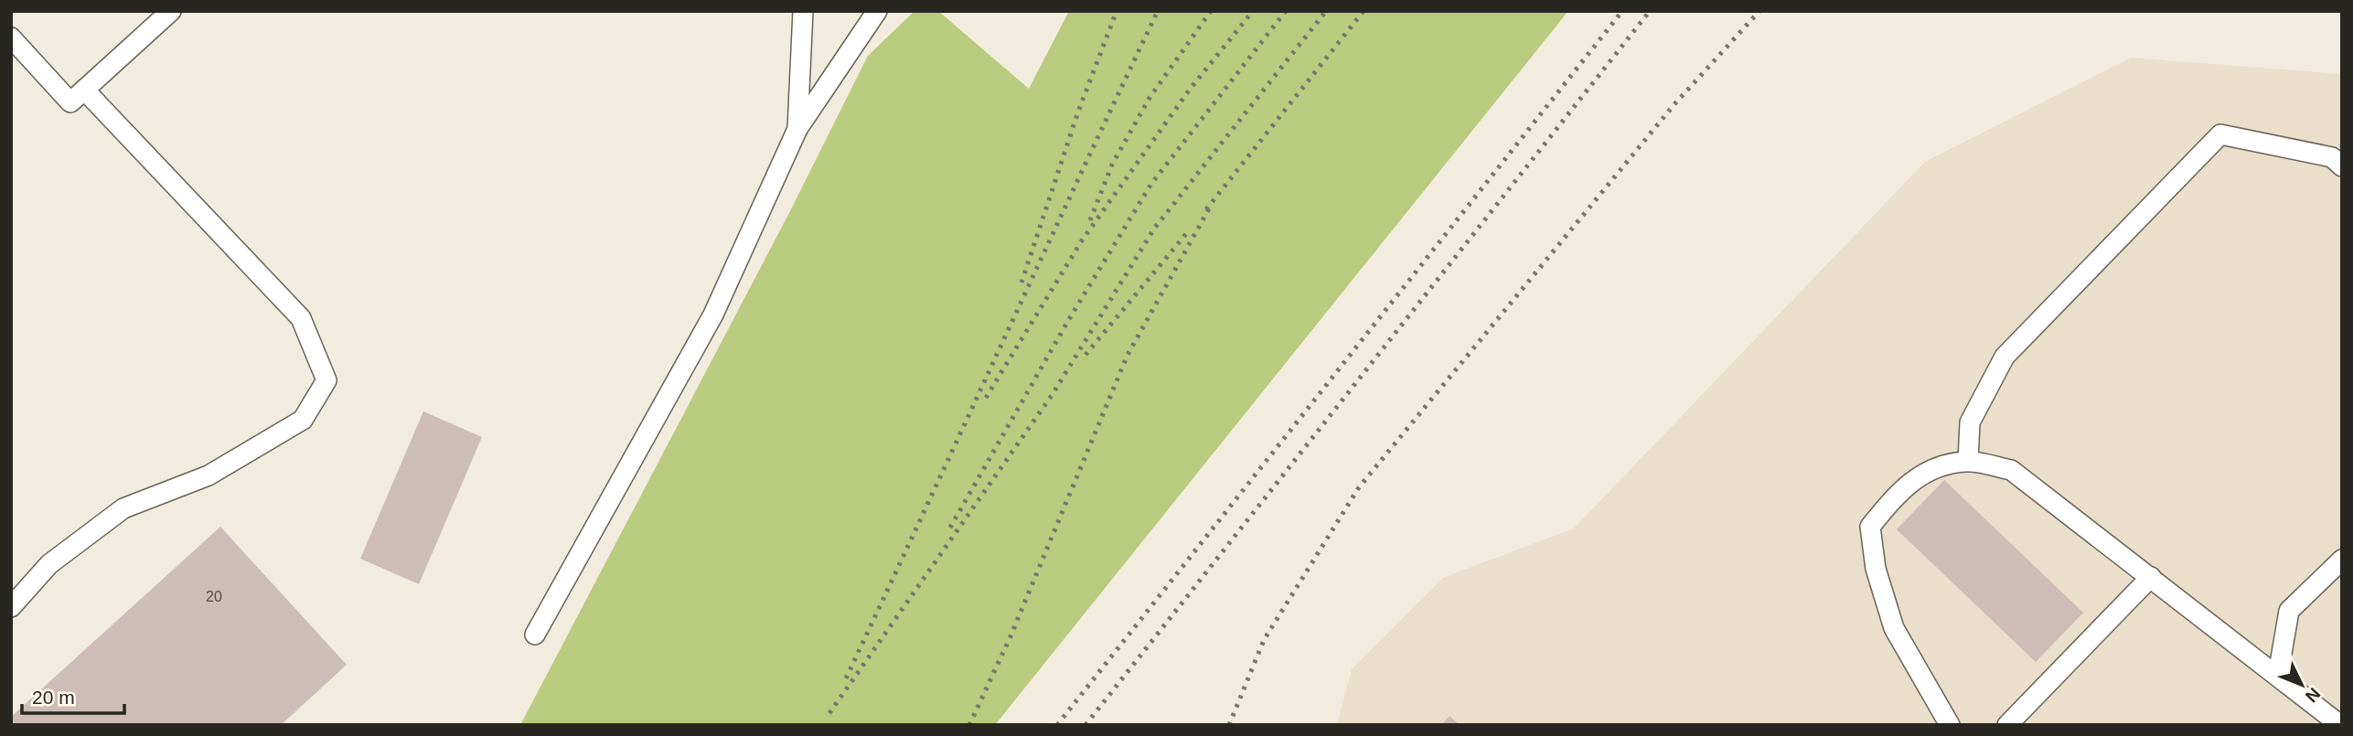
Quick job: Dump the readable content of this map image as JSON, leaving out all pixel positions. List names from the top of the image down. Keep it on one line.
{"house_numbers":["20"],"scale_bar":"20 m","north":"bottom right"}
